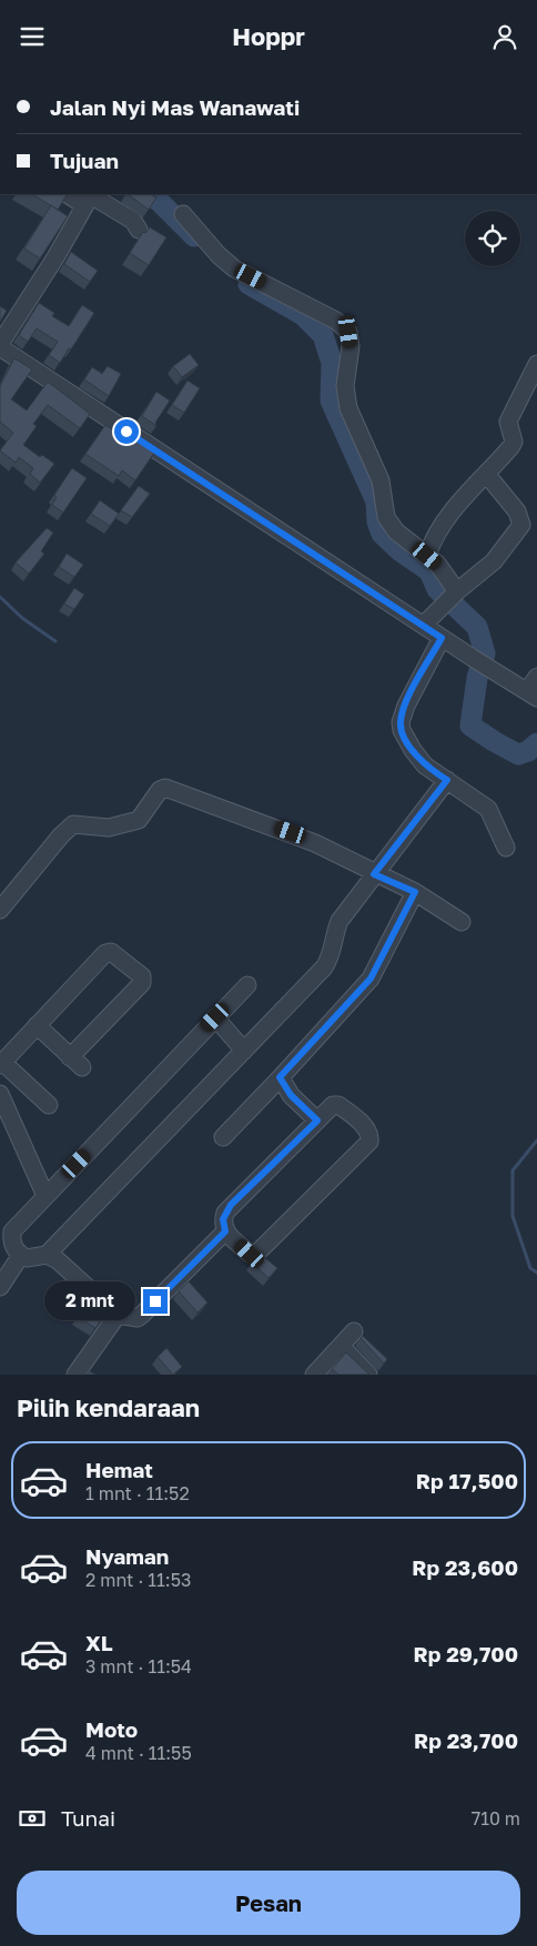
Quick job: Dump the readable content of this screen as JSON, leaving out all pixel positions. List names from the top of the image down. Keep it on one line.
{"page":{"header":"Hoppr","banner":["Jalan Nyi Mas Wanawati","Tujuan"],"bubble":"2 mnt","heading":"Pilih kendaraan","list":[{"name":"Hemat","note":"1 mnt · 11:52","value":"Rp 17,500"},{"name":"Nyaman","note":"2 mnt · 11:53","value":"Rp 23,600"},{"name":"XL","note":"3 mnt · 11:54","value":"Rp 29,700"},{"name":"Moto","note":"4 mnt · 11:55","value":"Rp 23,700"}],"pay":["Tunai","710 m"],"buttons":"Pesan"}}
